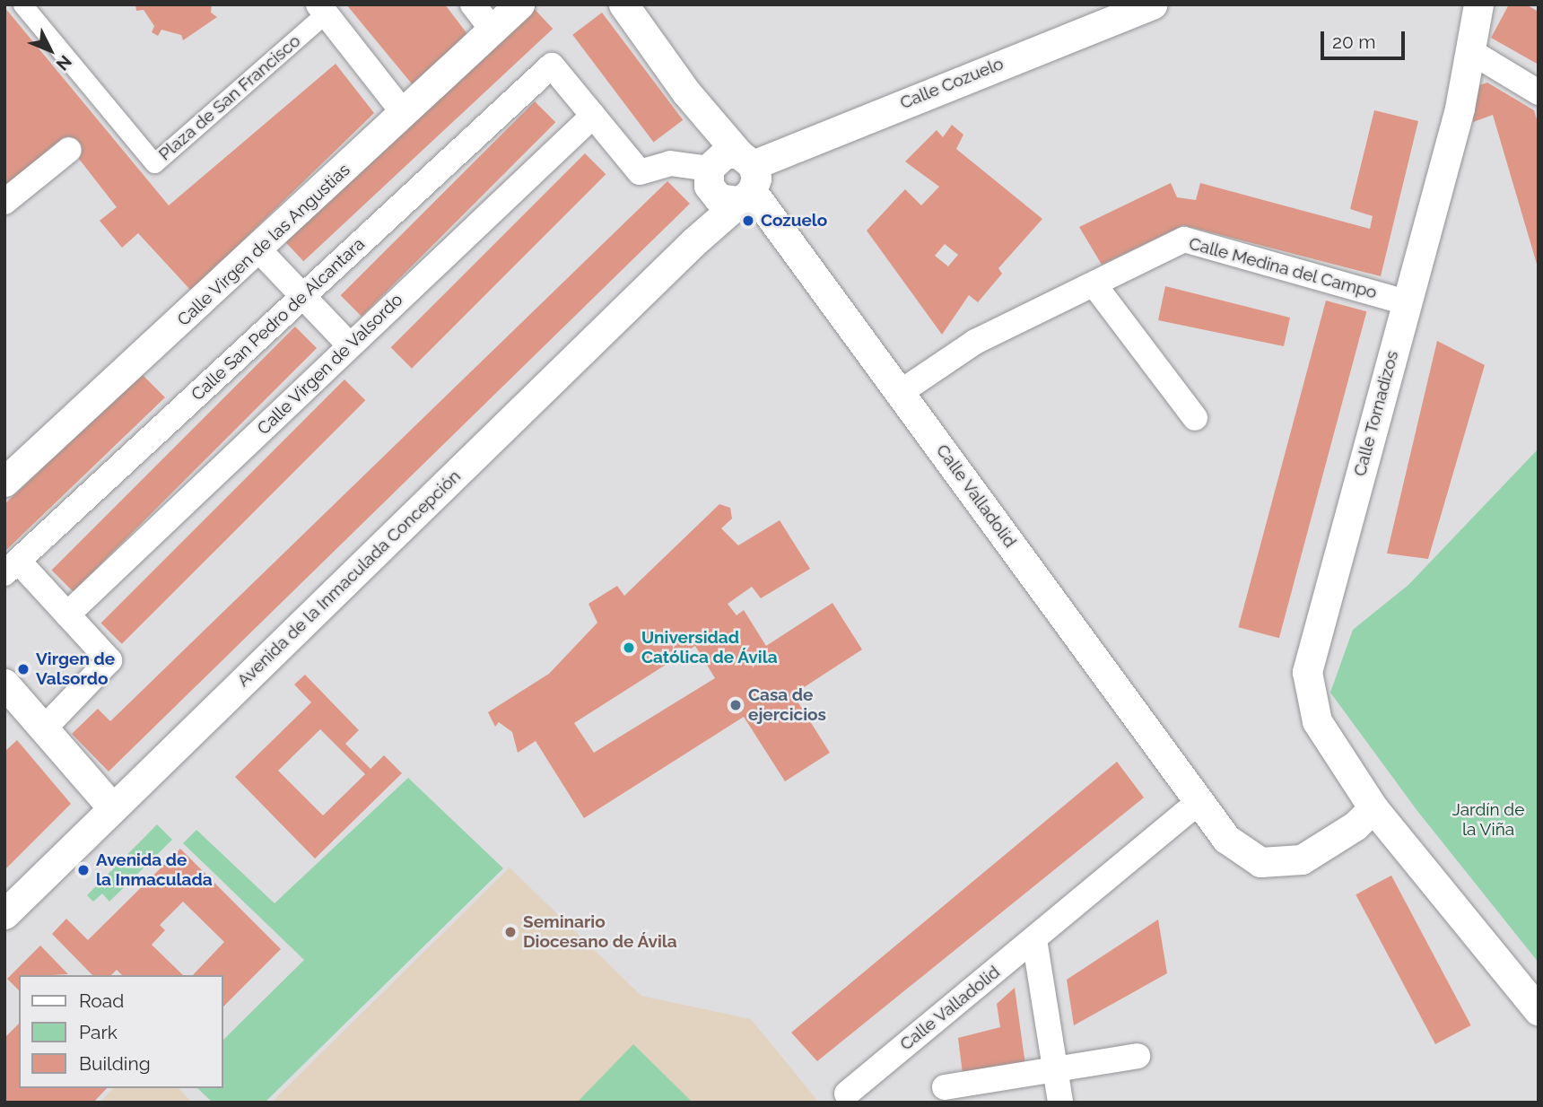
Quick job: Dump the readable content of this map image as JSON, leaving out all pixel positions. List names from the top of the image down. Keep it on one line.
{"streets":{"street":["Calle Cozuelo","Plaza de San Francisco","Calle Virgen de las Angustias","Calle Medina del Campo","Calle San Pedro de Alcantara","Calle Virgen de Valsordo","Calle Tornadizos","Calle Valladolid","Avenida de la Inmaculada Concepción"]},"crossings":[["Calle Cozuelo","Calle Valladolid"],["Calle Cozuelo","Avenida de la Inmaculada Concepción"],["Calle Medina del Campo","Calle Tornadizos"],["Calle Medina del Campo","Calle Valladolid"],["Calle San Pedro de Alcantara","Calle Virgen de Valsordo"],["Calle Tornadizos","Calle Valladolid"],["Calle Valladolid","Avenida de la Inmaculada Concepción"]],"parks":["Jardín de la Viña"],"places":["Cozuelo","Universidad Católica de Ávila","Virgen de Valsordo","Casa de ejercicios","Avenida de la Inmaculada","Seminario Diocesano de Ávila"],"legend":["Road","Park","Building"],"scale_bar":"20 m","north":"bottom right"}
